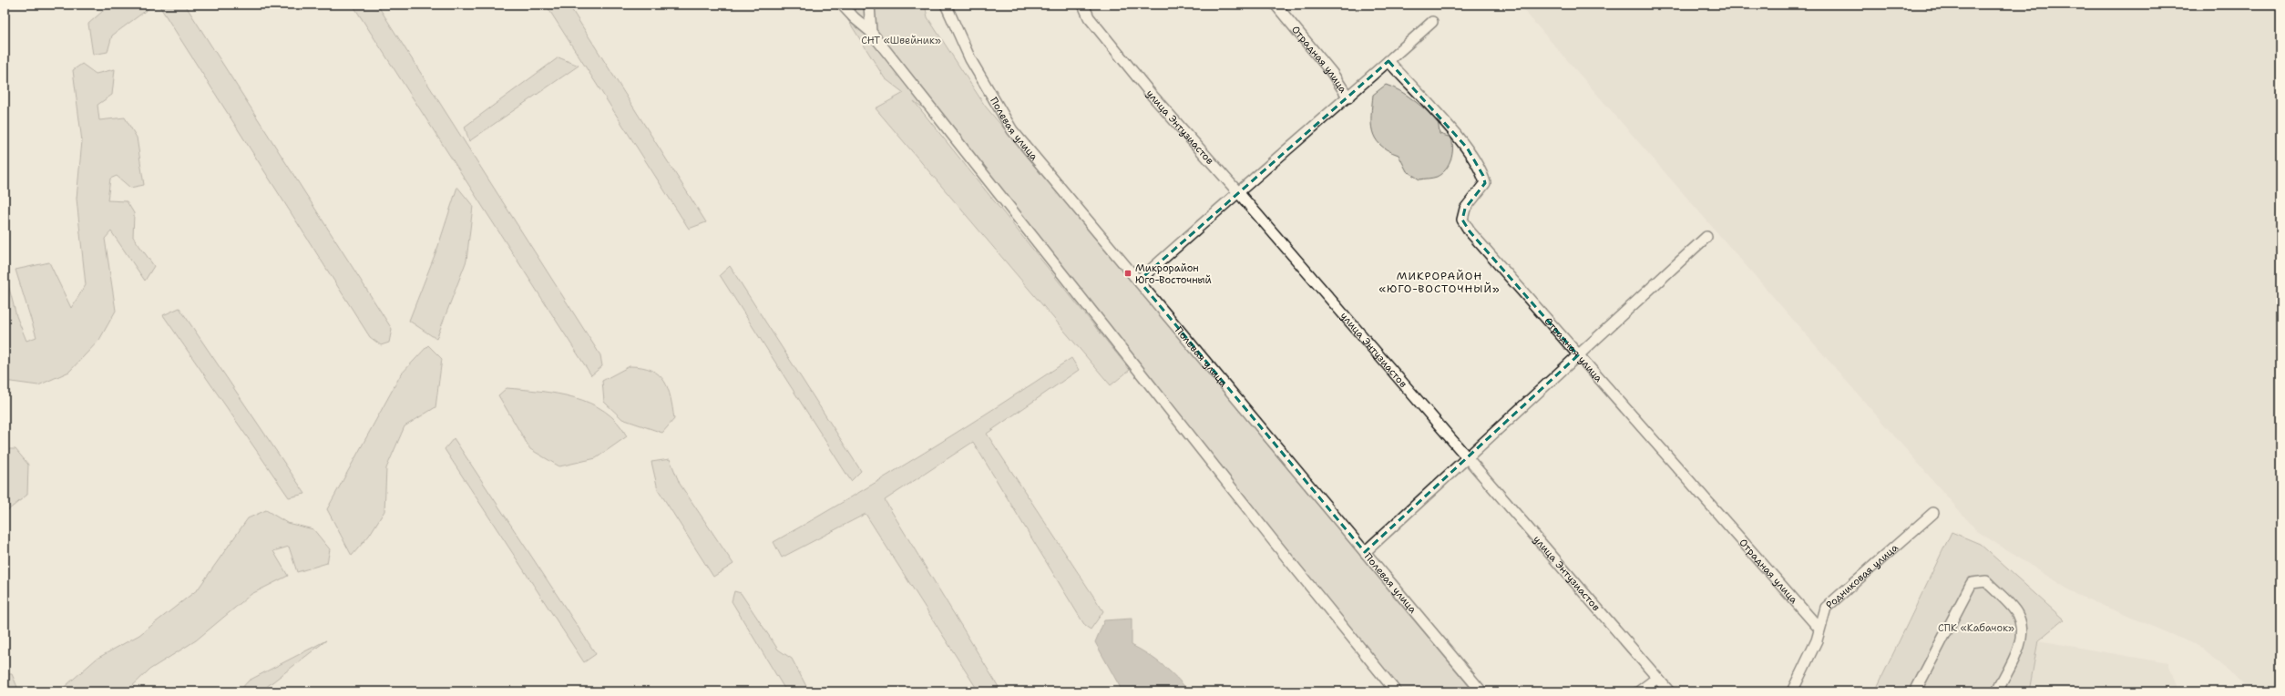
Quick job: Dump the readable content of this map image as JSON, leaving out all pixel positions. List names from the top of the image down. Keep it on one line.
{"streets":{"street":["Отрадная улица","улица Энтузиастов","Полевая улица","Родниковая улица"]},"crossings":[["Отрадная улица","Родниковая улица"]],"districts":["МИКРОРАЙОН «ЮГО-ВОСТОЧНЫЙ»"],"parks":["СНТ «Швейник»","СПК «Кабачок»"],"places":{"transit":["Микрорайон Юго-Восточный"]}}
